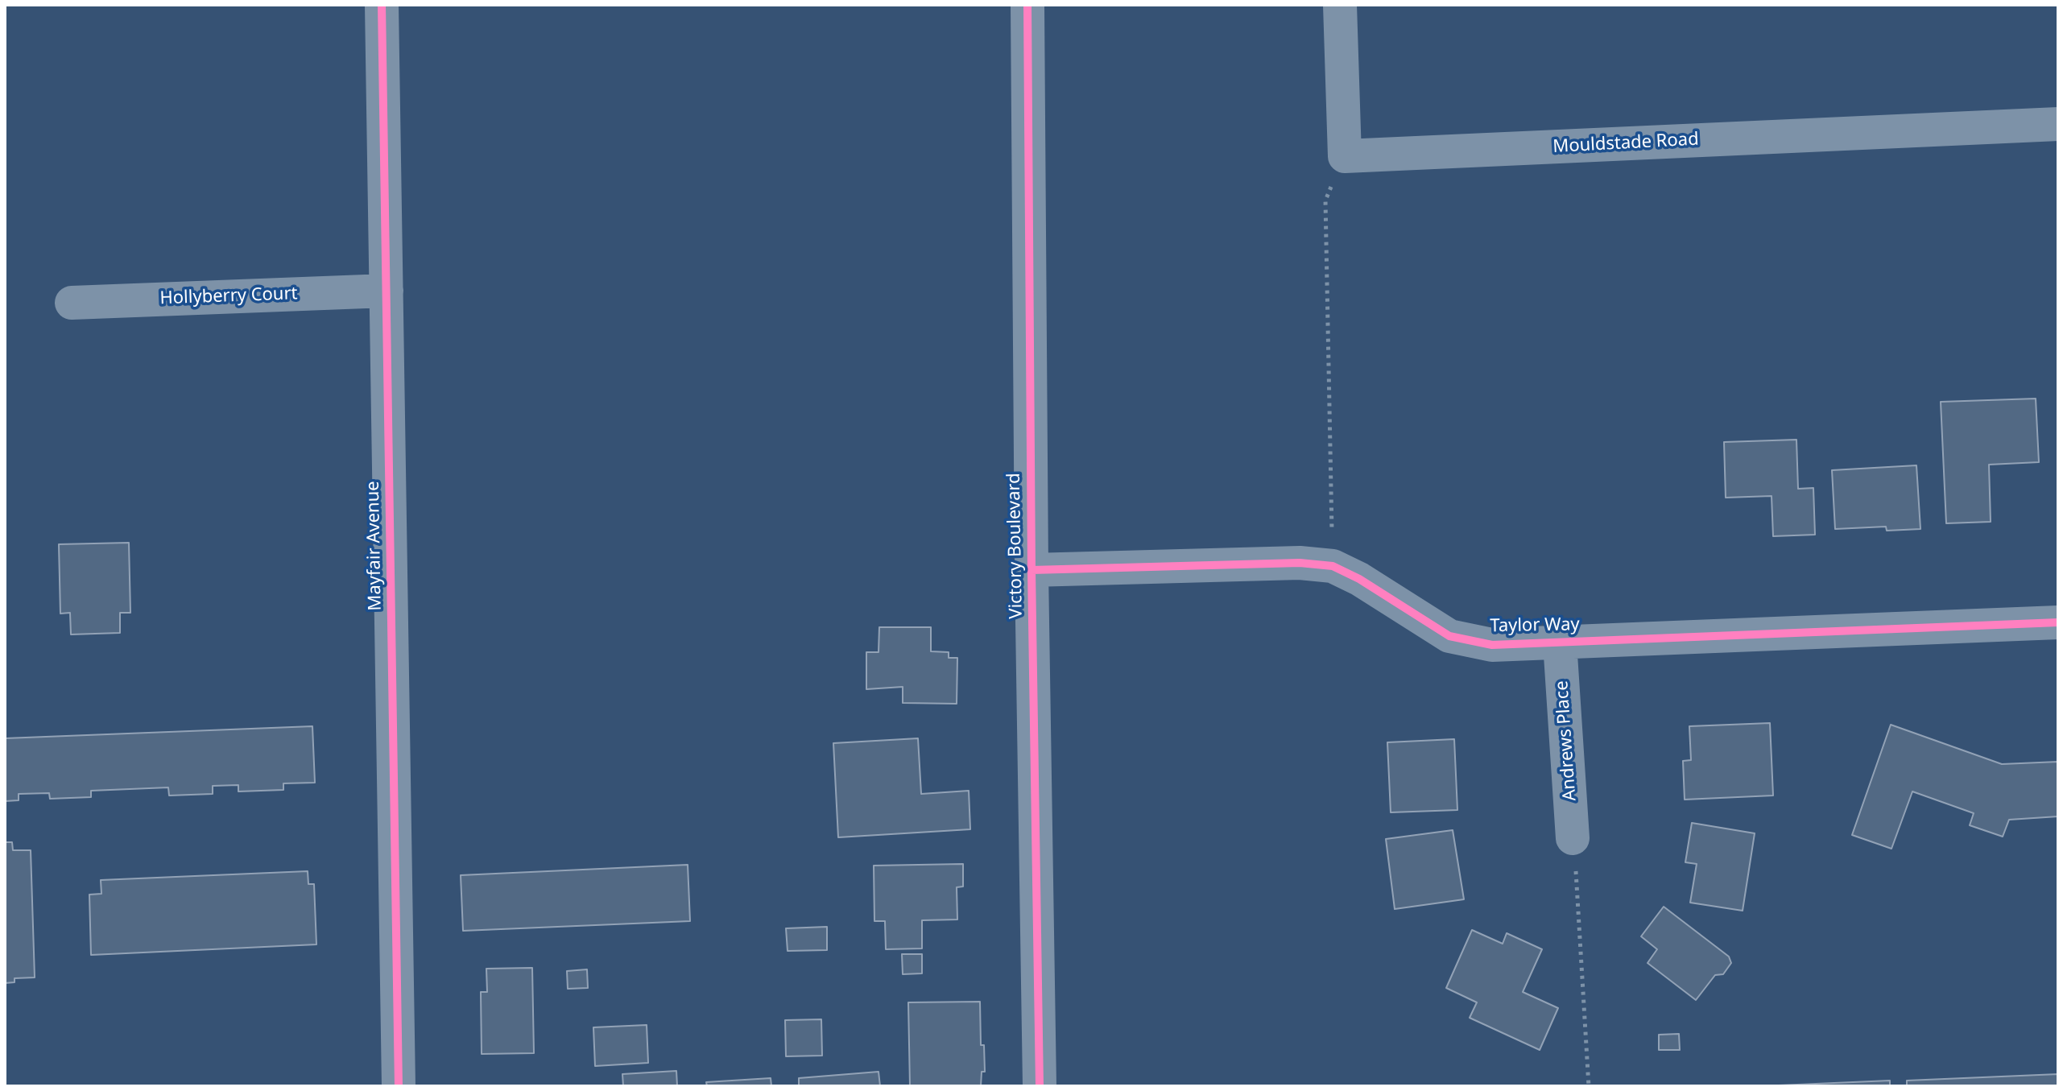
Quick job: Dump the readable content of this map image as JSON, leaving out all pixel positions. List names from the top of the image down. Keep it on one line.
{"streets":{"street":["Mouldstade Road","Hollyberry Court","Mayfair Avenue","Victory Boulevard","Taylor Way","Andrews Place"]},"crossings":[["Hollyberry Court","Mayfair Avenue"],["Victory Boulevard","Taylor Way"],["Taylor Way","Andrews Place"]]}
